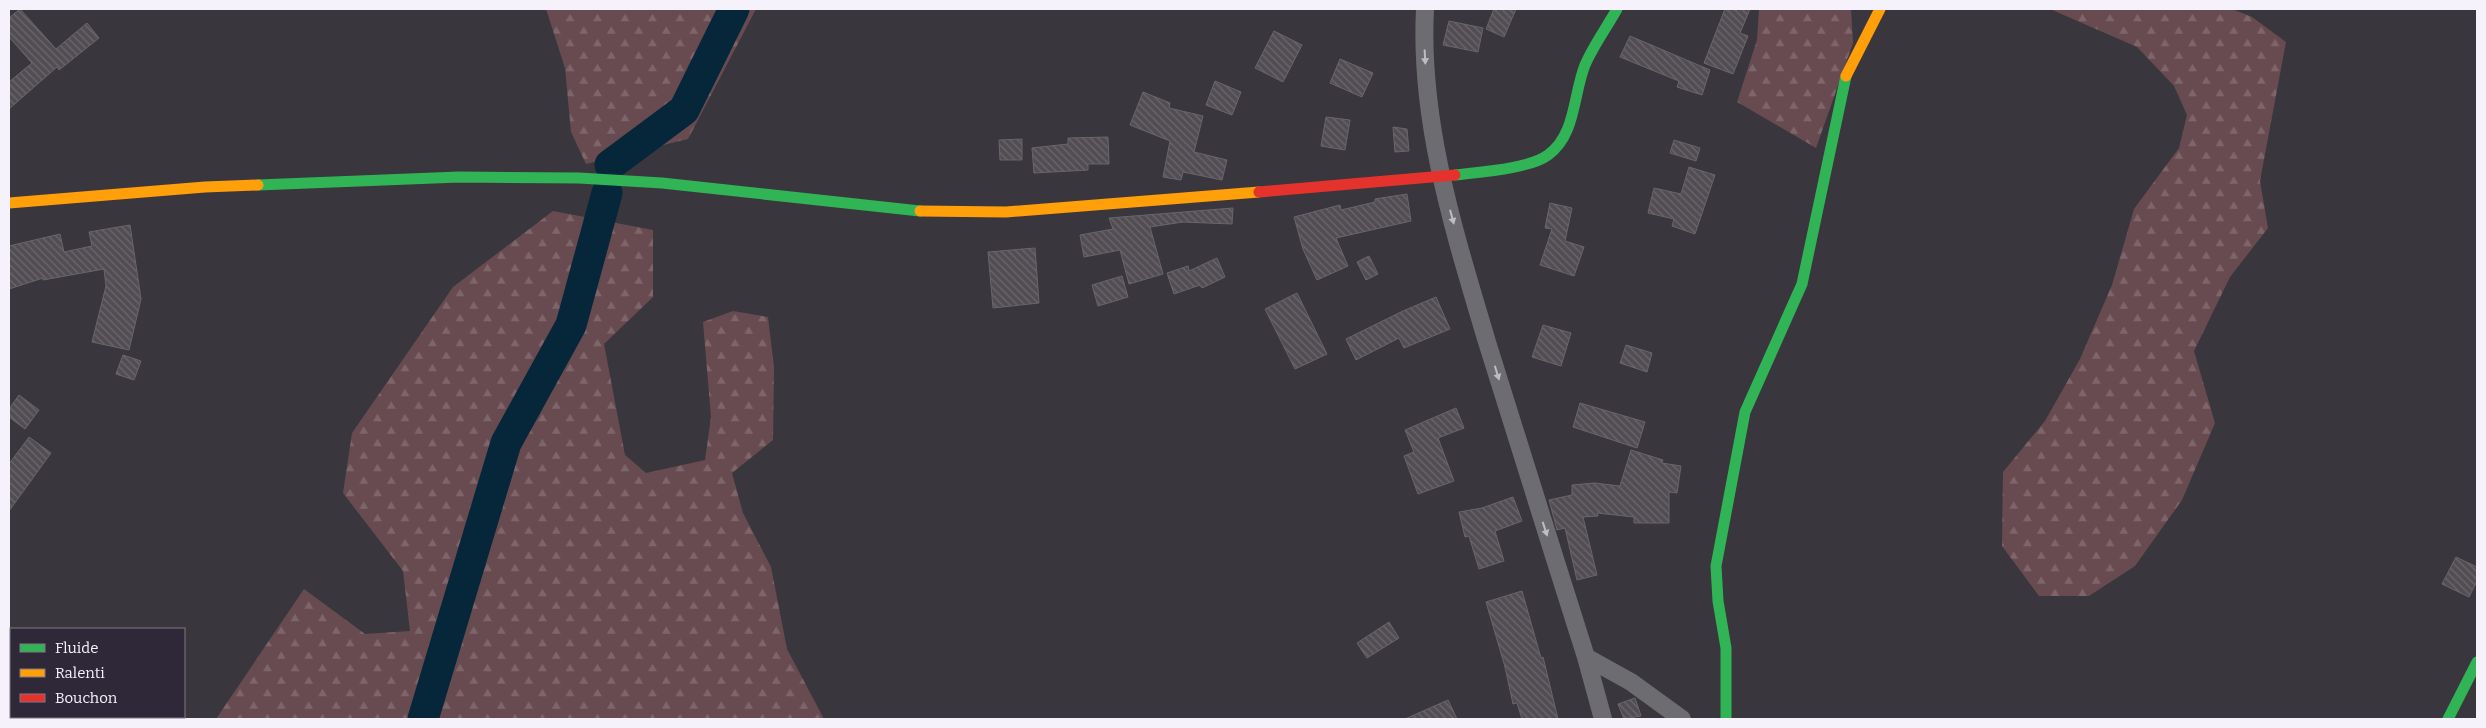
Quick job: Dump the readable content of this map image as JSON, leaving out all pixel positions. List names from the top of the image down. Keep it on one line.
{"legend":["Fluide","Ralenti","Bouchon"]}
